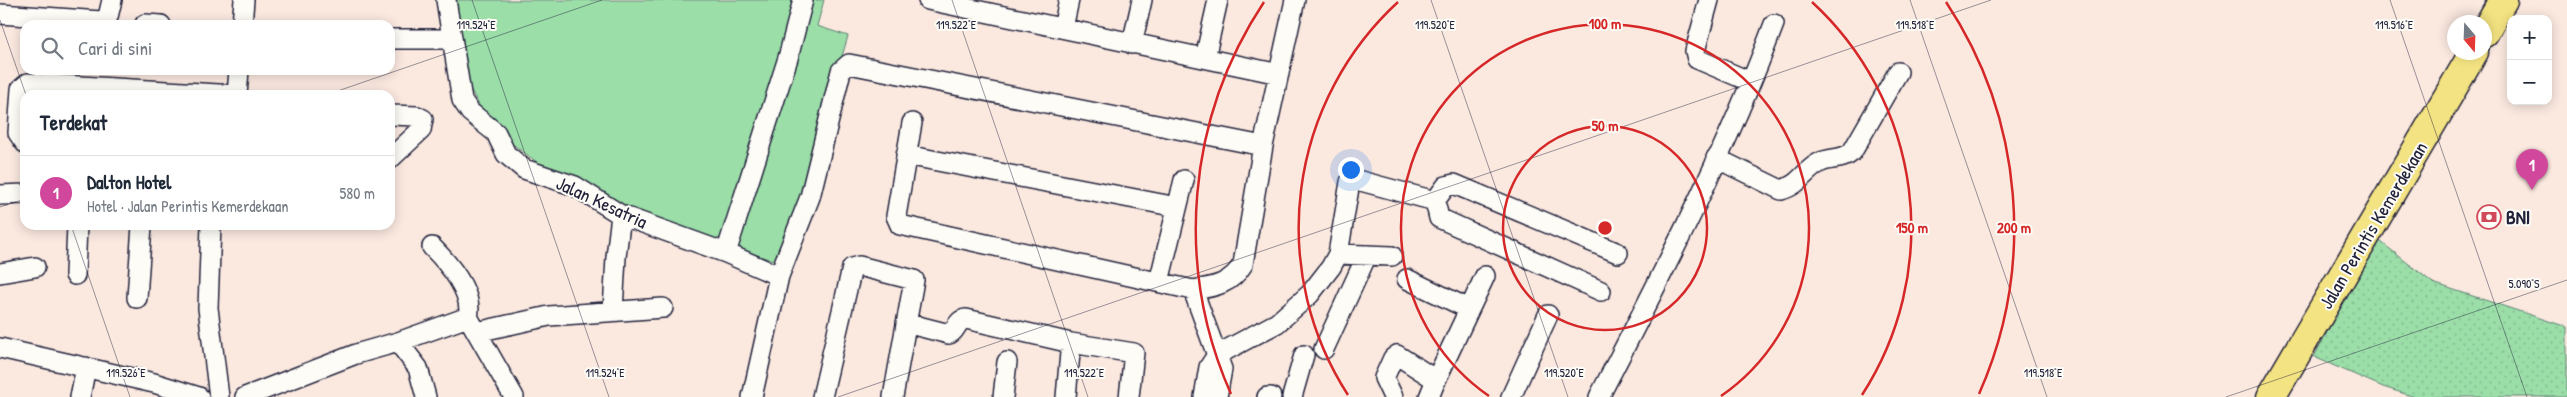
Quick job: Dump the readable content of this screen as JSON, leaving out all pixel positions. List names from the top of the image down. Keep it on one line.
{"streets":{"highway":["Jalan Perintis Kemerdekaan"],"street":["Jalan Kesatria"]},"places":{"bank":["BNI"]},"north":"bottom","page":{"map_buttons":["+","−"],"search":"Cari di sini","heading":"Terdekat","pins":"1","list":[{"mark":"1","name":"Dalton Hotel","note":"Hotel · Jalan Perintis Kemerdekaan","value":"580 m"}]},"coordinates":["119.524°E","119.522°E","119.516°E","119.520°E","119.518°E","5.090°S","119.526°E"],"rings":["100 m","50 m","150 m","200 m"]}
